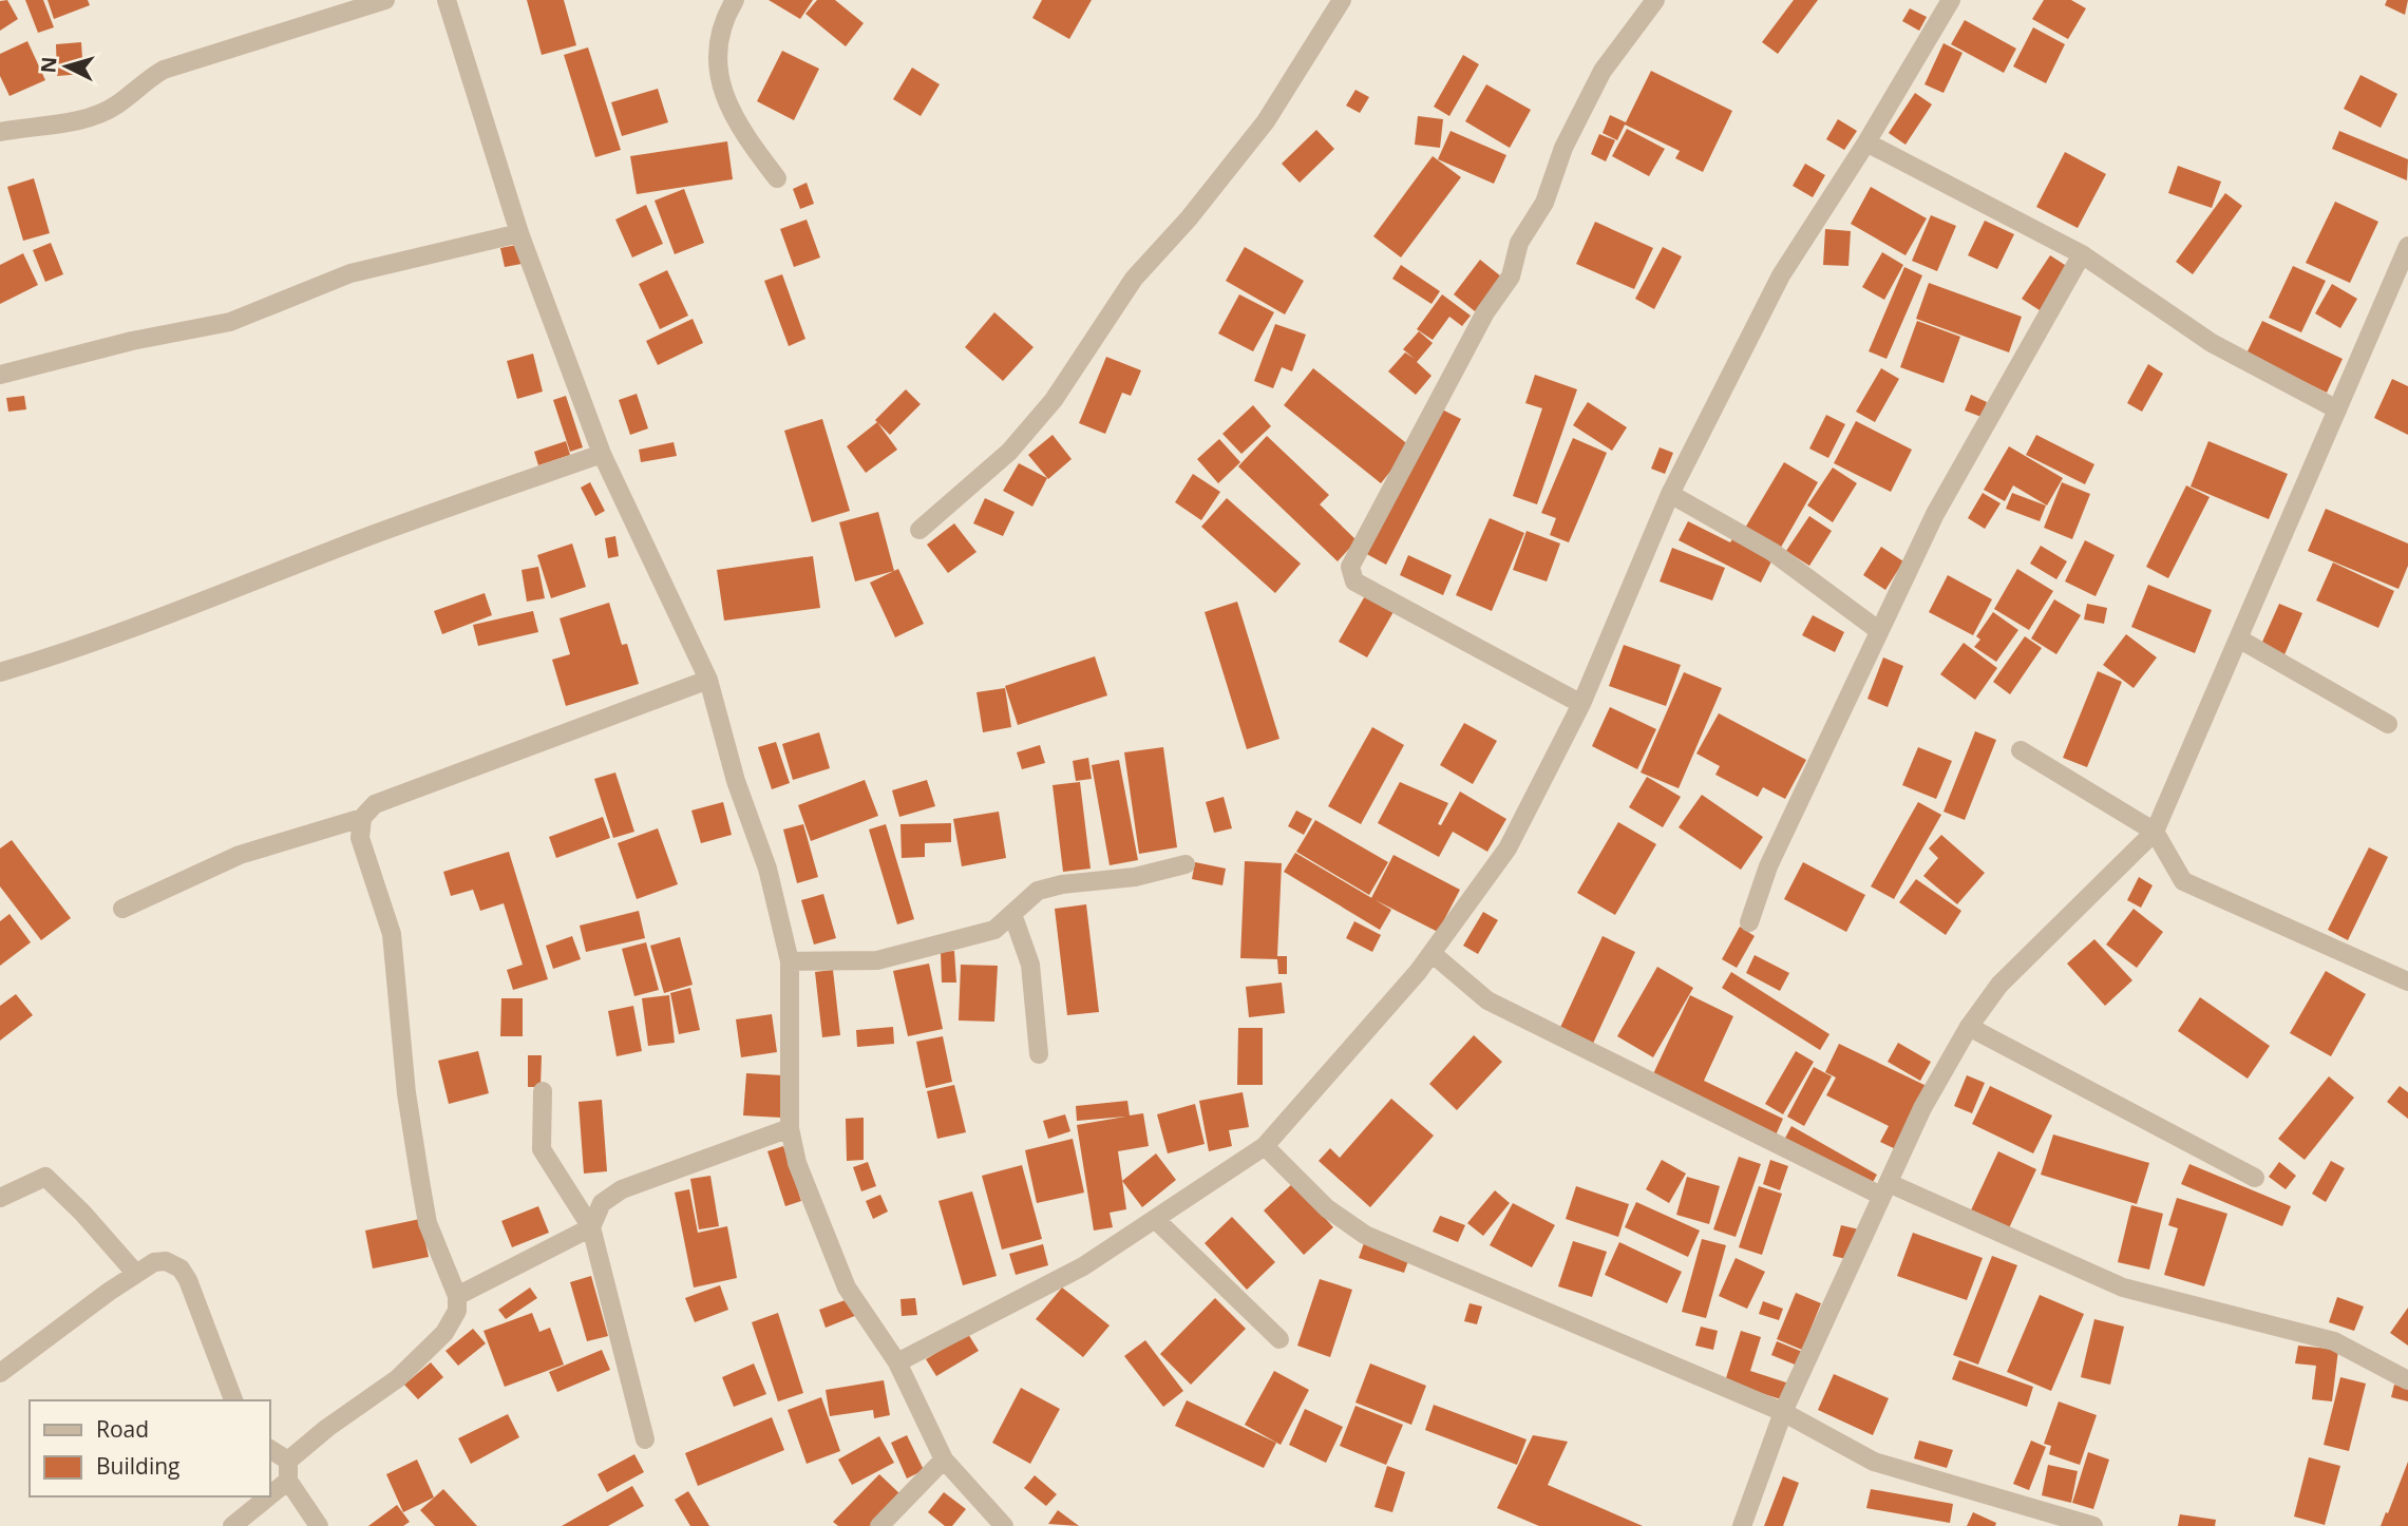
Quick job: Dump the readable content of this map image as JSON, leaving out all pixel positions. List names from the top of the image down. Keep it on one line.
{"legend":["Road","Building"],"north":"left"}
